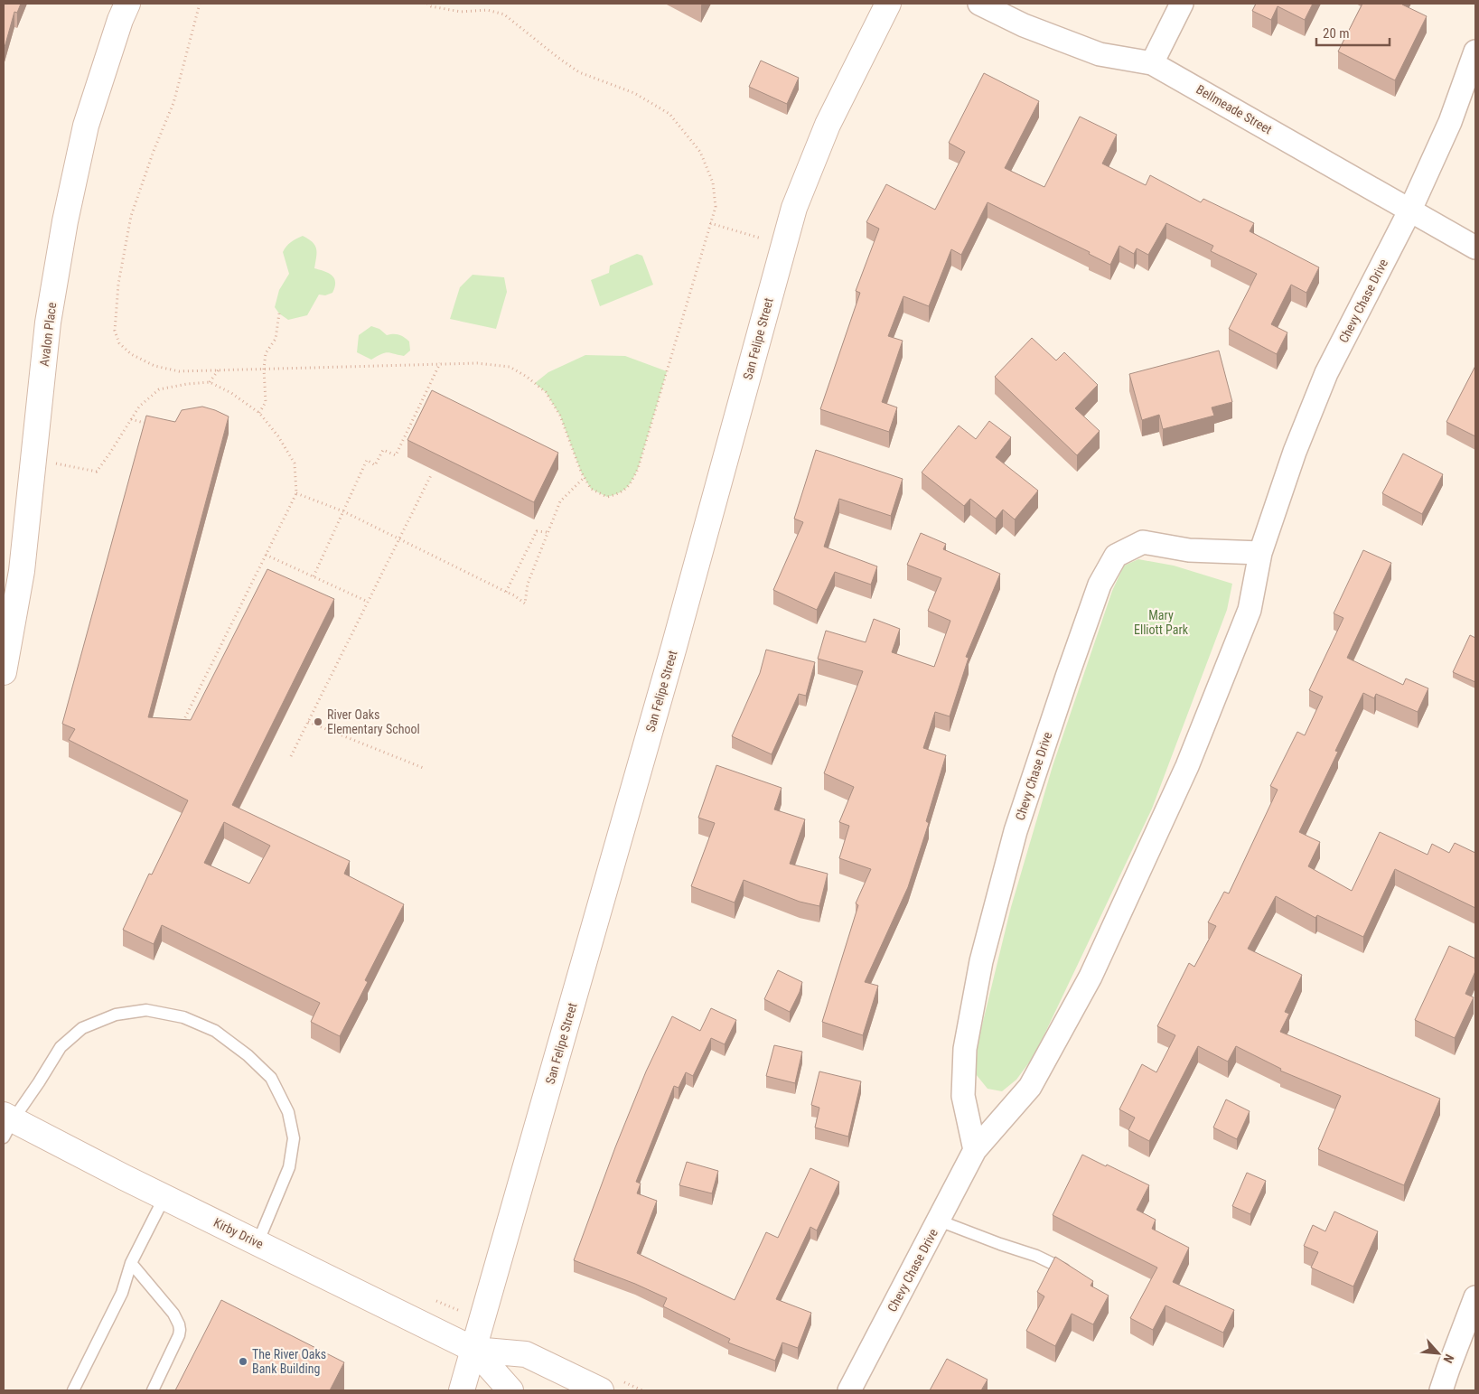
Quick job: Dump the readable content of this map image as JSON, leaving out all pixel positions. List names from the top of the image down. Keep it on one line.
{"streets":{"main road":["Avalon Place","San Felipe Street","Kirby Drive"],"street":["Bellmeade Street","Chevy Chase Drive"]},"crossings":[["Bellmeade Street","Chevy Chase Drive"],["San Felipe Street","Kirby Drive"]],"parks":["Mary Elliott Park"],"places":["River Oaks Elementary School","The River Oaks Bank Building"],"scale_bar":"20 m","north":"bottom right"}
